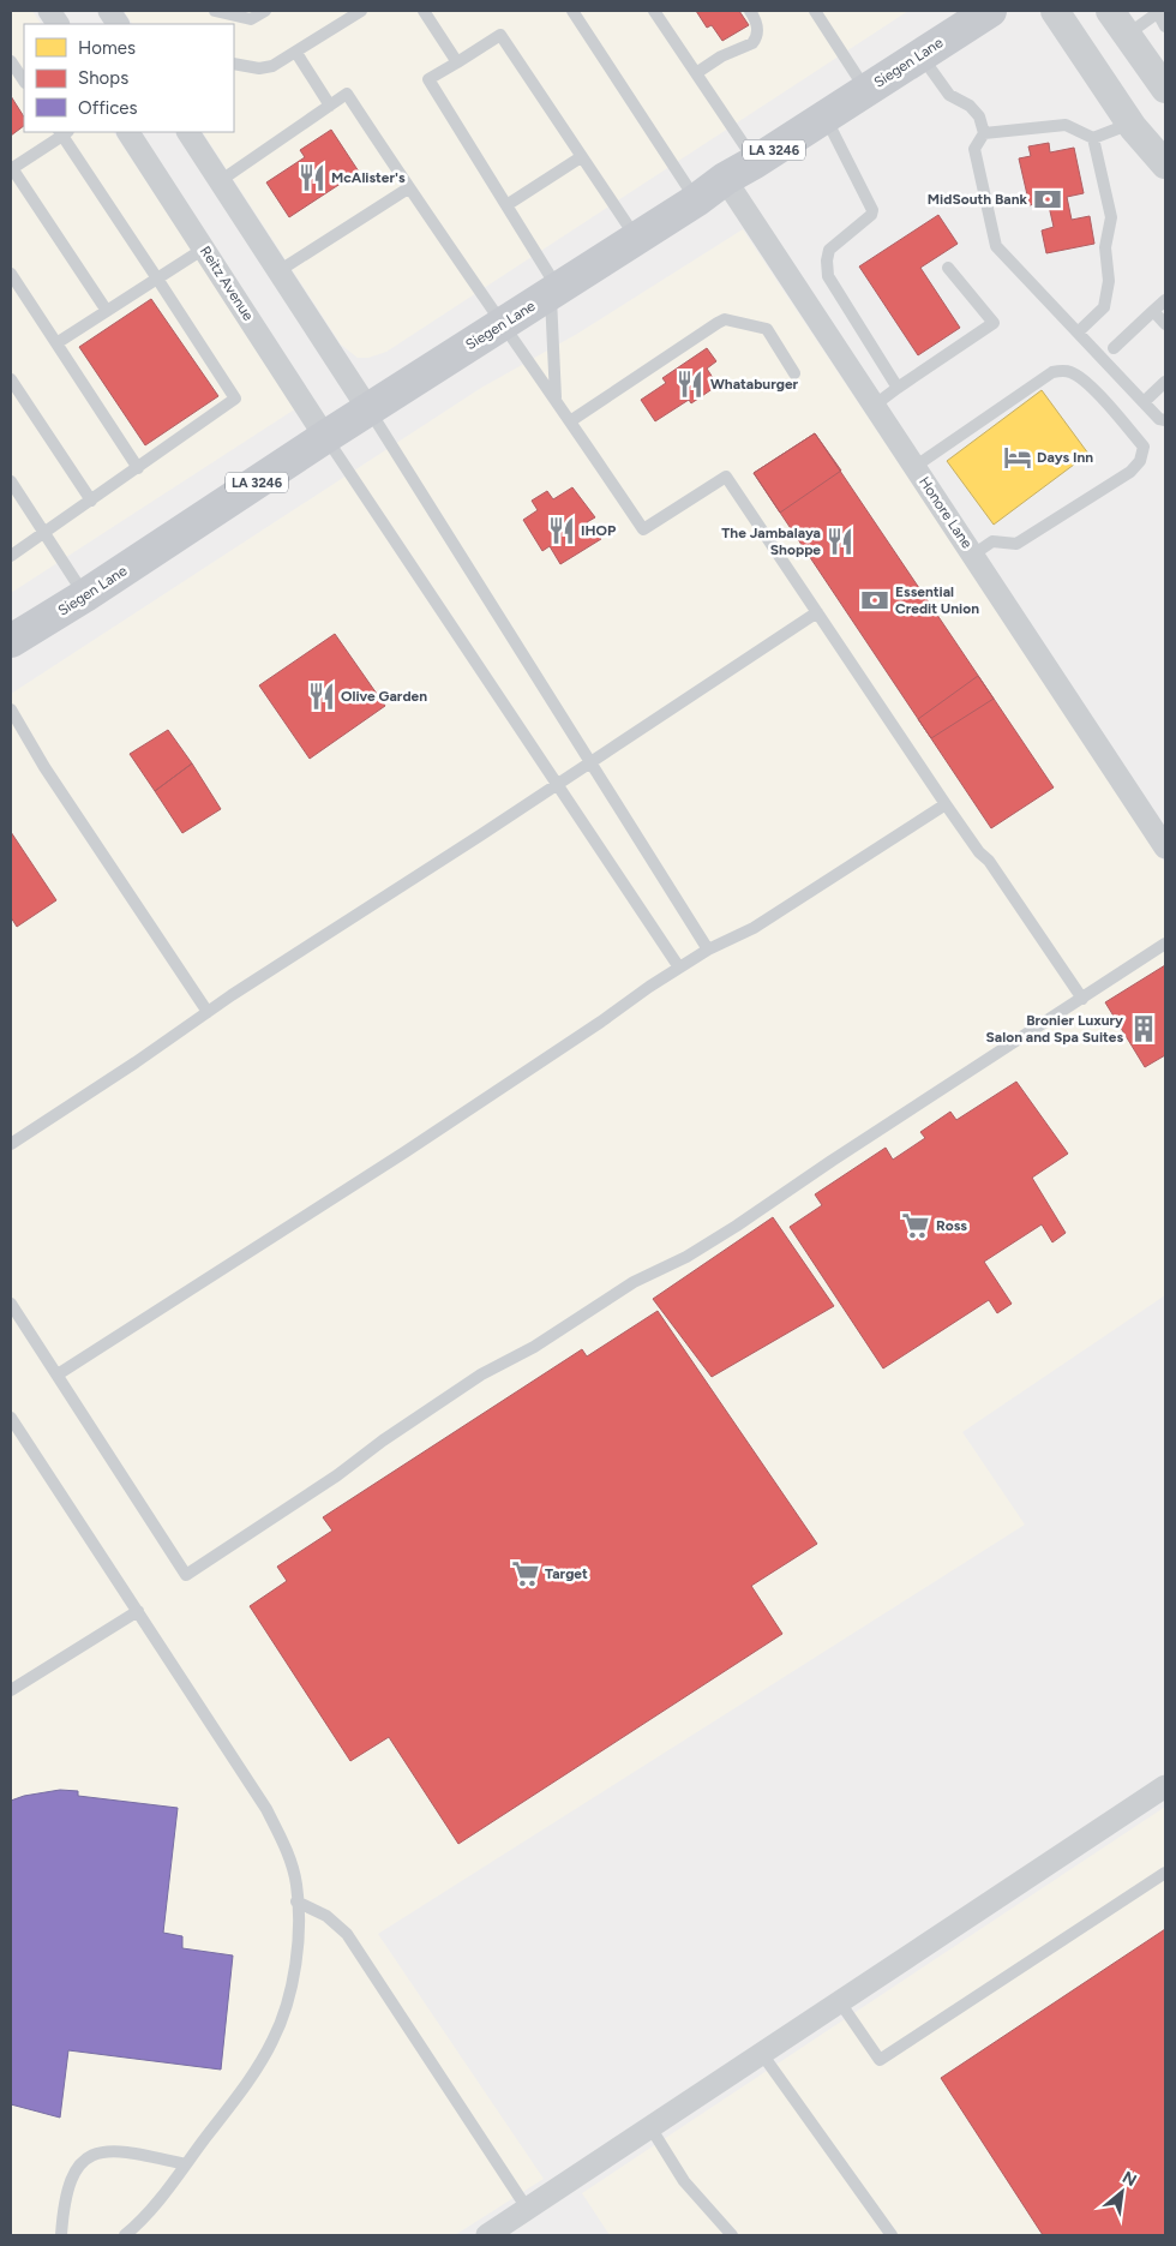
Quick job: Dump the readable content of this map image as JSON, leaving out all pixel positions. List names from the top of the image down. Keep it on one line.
{"streets":{"main road":["Siegen Lane","LA 3246"],"street":["Reitz Avenue","Honore Lane"]},"crossings":[["Siegen Lane","Reitz Avenue"],["Siegen Lane","Honore Lane"]],"places":{"restaurant":["McAlister's","Whataburger","IHOP","The Jambalaya Shoppe","Olive Garden"],"bank":["MidSouth Bank","Essential Credit Union"],"hotel":["Days Inn"],"building":["Bronier Luxury Salon and Spa Suites"],"supermarket":["Ross","Target"]},"legend":["Homes","Shops","Offices"],"north":"top right"}
